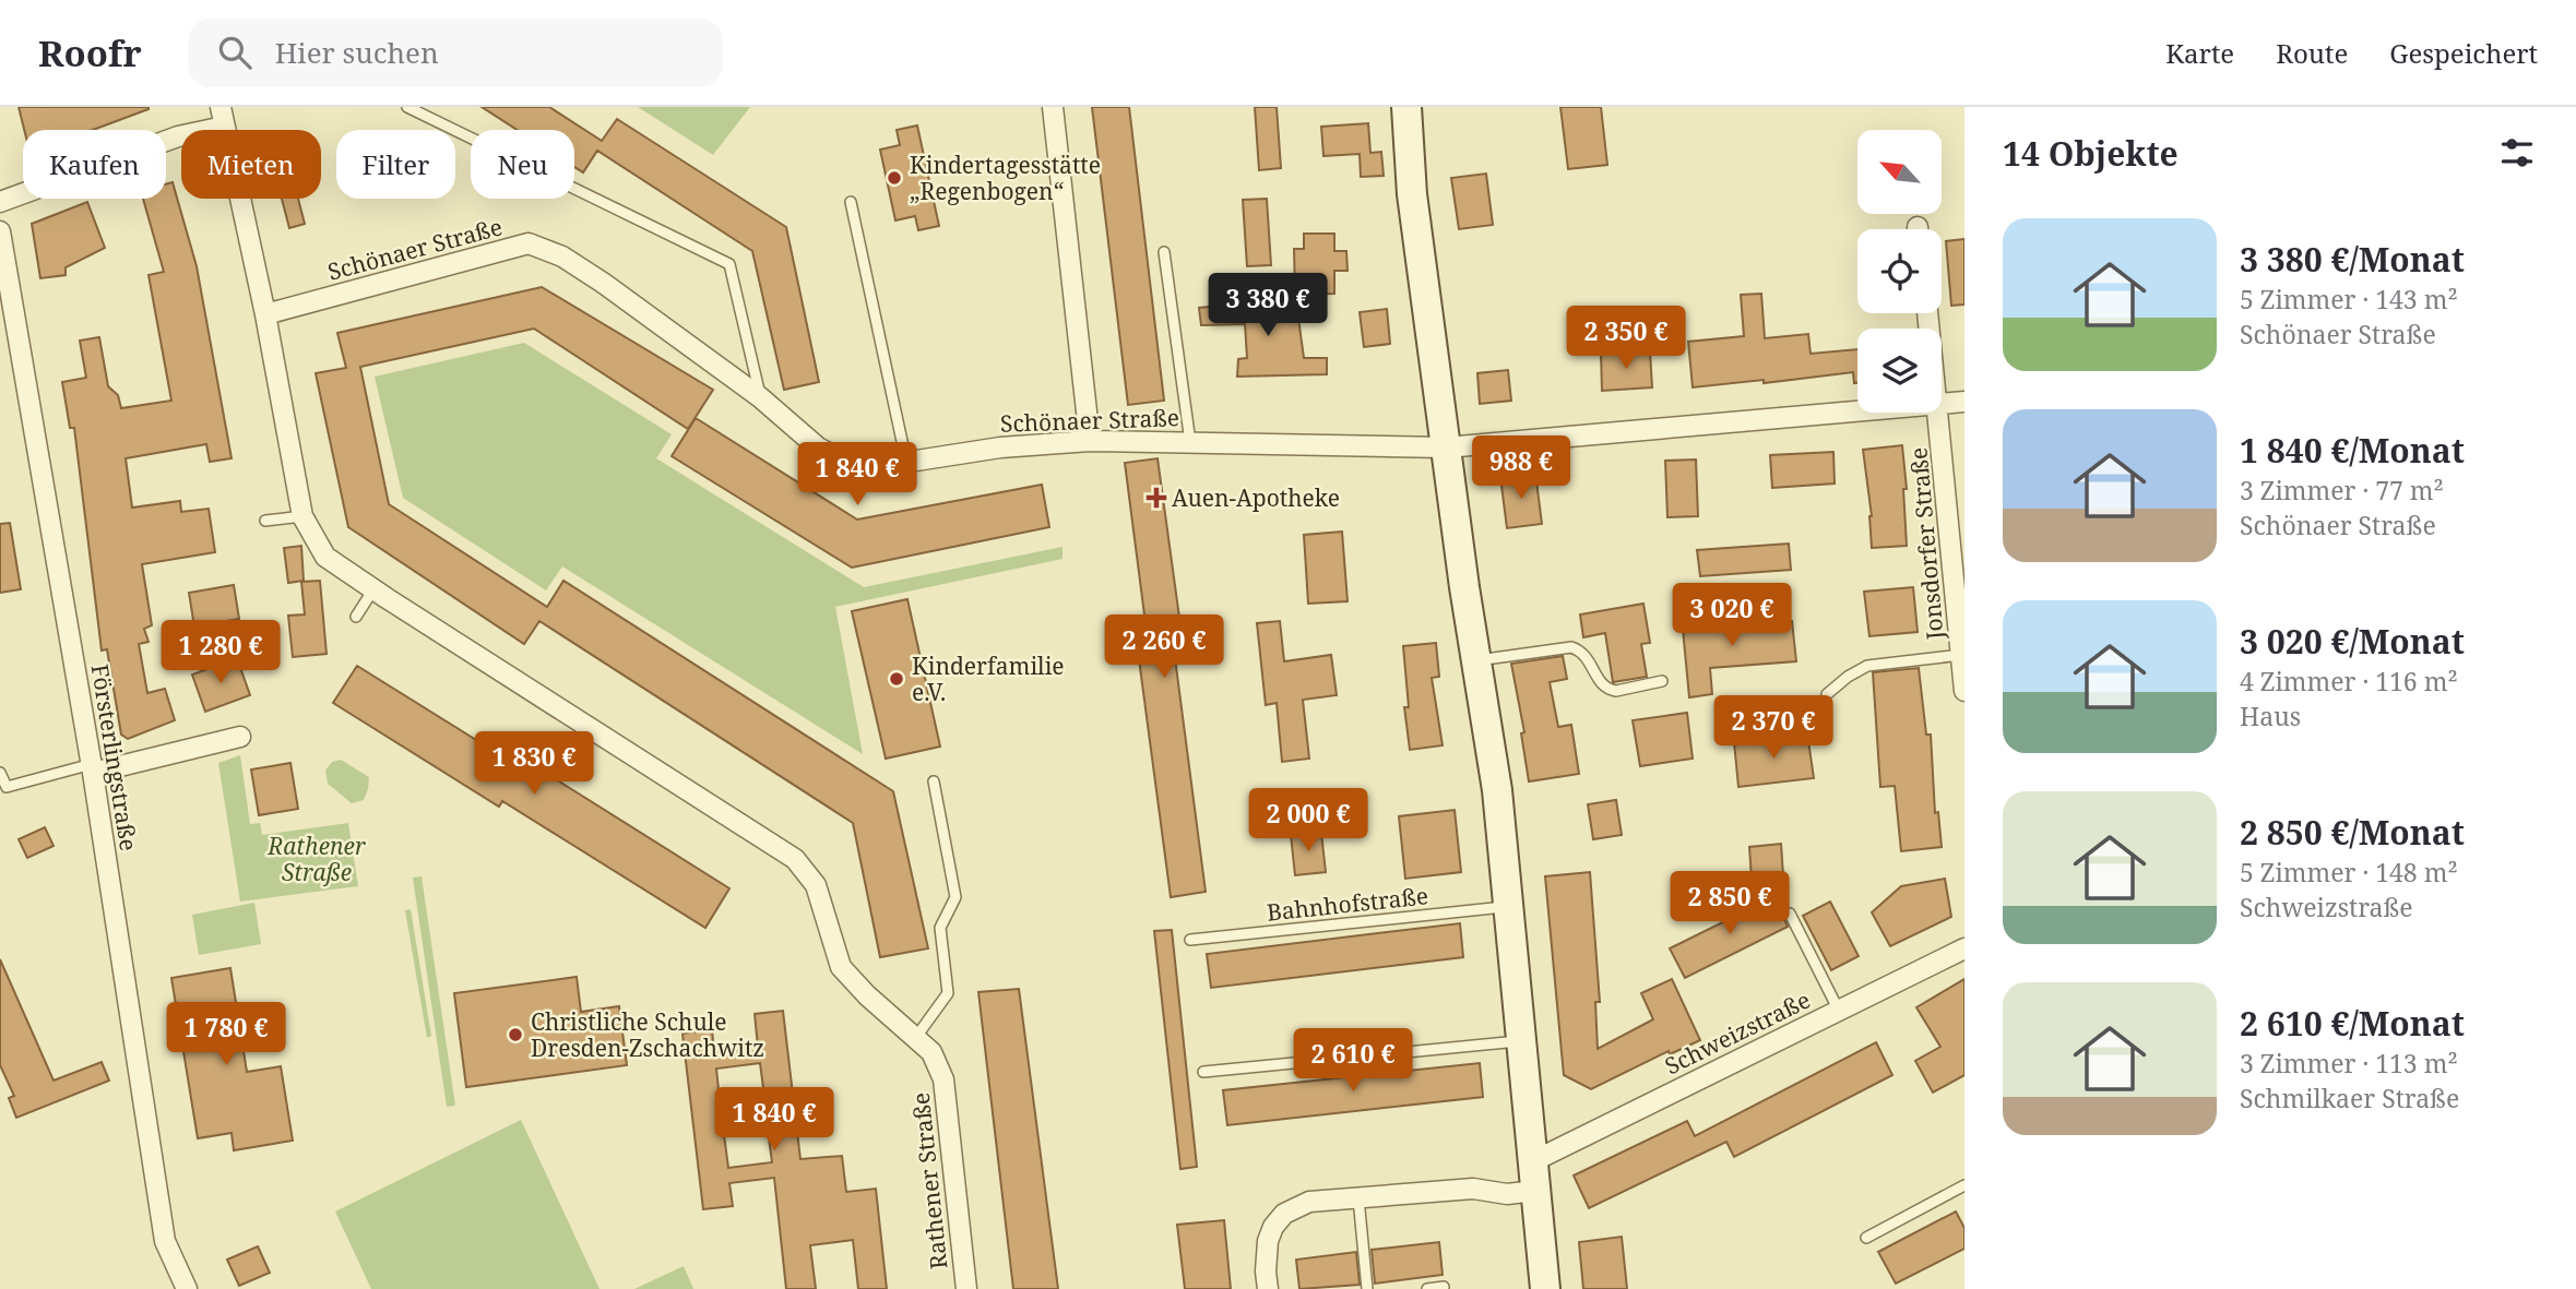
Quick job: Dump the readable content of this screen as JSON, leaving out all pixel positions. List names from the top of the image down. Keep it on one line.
{"streets":{"street":["Schönaer Straße","Jonsdorfer Straße","Försterlingstraße","Schweizstraße","Rathener Straße"],"lane":["Bahnhofstraße"]},"crossings":[["Schönaer Straße","Rathener Straße"]],"parks":["Rathener Straße"],"places":{"other":["Kindertagesstätte „Regenbogen“","Kinderfamilie e.V.","Christliche Schule Dresden-Zschachwitz"],"health":["Auen-Apotheke"]},"north":"top left","page":{"header":"Roofr","search":"Hier suchen","nav":["Karte","Route","Gespeichert"],"heading":"14 Objekte","chip":["Kaufen","Mieten","Filter","Neu"],"list":[{"name":"3 380 €/Monat","note":"5 Zimmer · 143 m² · Schönaer Straße"},{"name":"1 840 €/Monat","note":"3 Zimmer · 77 m² · Schönaer Straße"},{"name":"3 020 €/Monat","note":"4 Zimmer · 116 m² · Haus"},{"name":"2 850 €/Monat","note":"5 Zimmer · 148 m² · Schweizstraße"},{"name":"2 610 €/Monat","note":"3 Zimmer · 113 m² · Schmilkaer Straße"}],"price":["3 380 €","2 350 €","988 €","1 840 €","3 020 €","2 260 €","1 280 €","2 370 €","1 830 €","2 000 €","2 850 €","1 780 €","2 610 €","1 840 €"]}}
